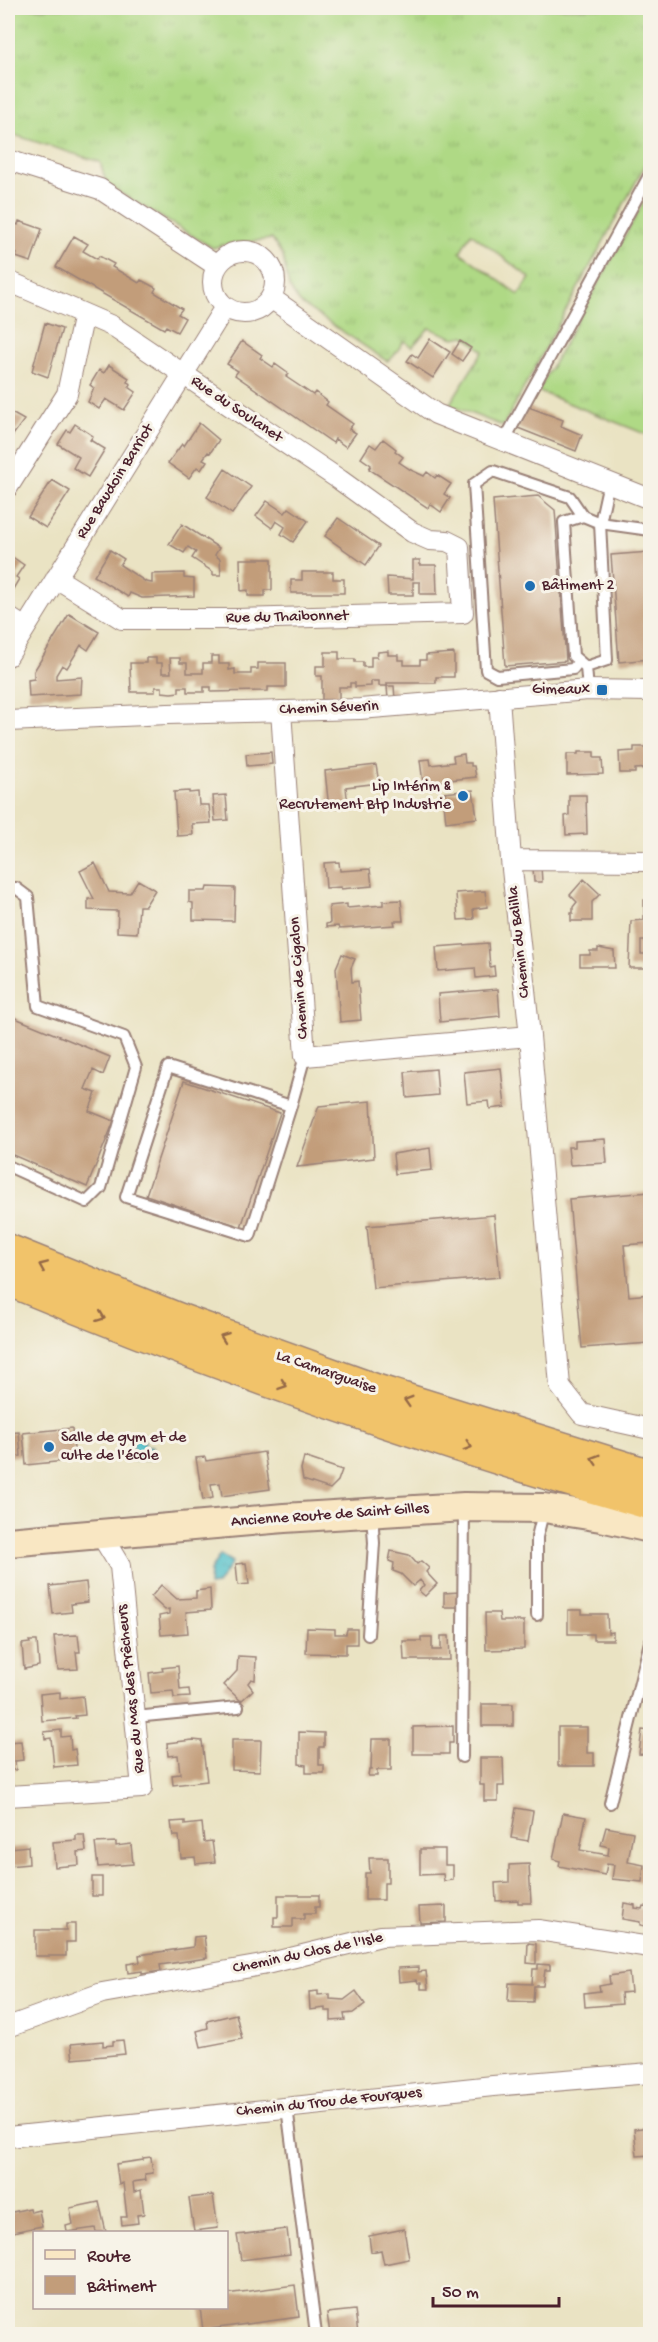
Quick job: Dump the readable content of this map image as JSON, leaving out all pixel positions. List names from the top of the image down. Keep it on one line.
{"streets":{"highway":["La Camarguaise"],"street":["Rue du Soulanet","Rue Baudoin Barriot","Rue du Thaibonnet","Chemin Séverin","Chemin du Balilla","Chemin de Cigalon","Ancienne Route de Saint Gilles","Rue du Mas des Prêcheurs","Chemin du Clos de l'Isle","Chemin du Trou de Fourques"]},"crossings":[["Rue du Soulanet","Rue Baudoin Barriot"],["Rue du Soulanet","Rue du Thaibonnet"],["Rue Baudoin Barriot","Rue du Thaibonnet"],["Chemin Séverin","Chemin du Balilla"],["Chemin Séverin","Chemin de Cigalon"],["Chemin du Balilla","Chemin de Cigalon"],["Ancienne Route de Saint Gilles","Rue du Mas des Prêcheurs"]],"places":{"other":["Bâtiment 2","Lip Intérim & Recrutement Btp Industrie","Salle de gym et de culte de l'école"],"transit":["Gimeaux"]},"legend":["Route","Bâtiment"],"scale_bar":"50 m"}
